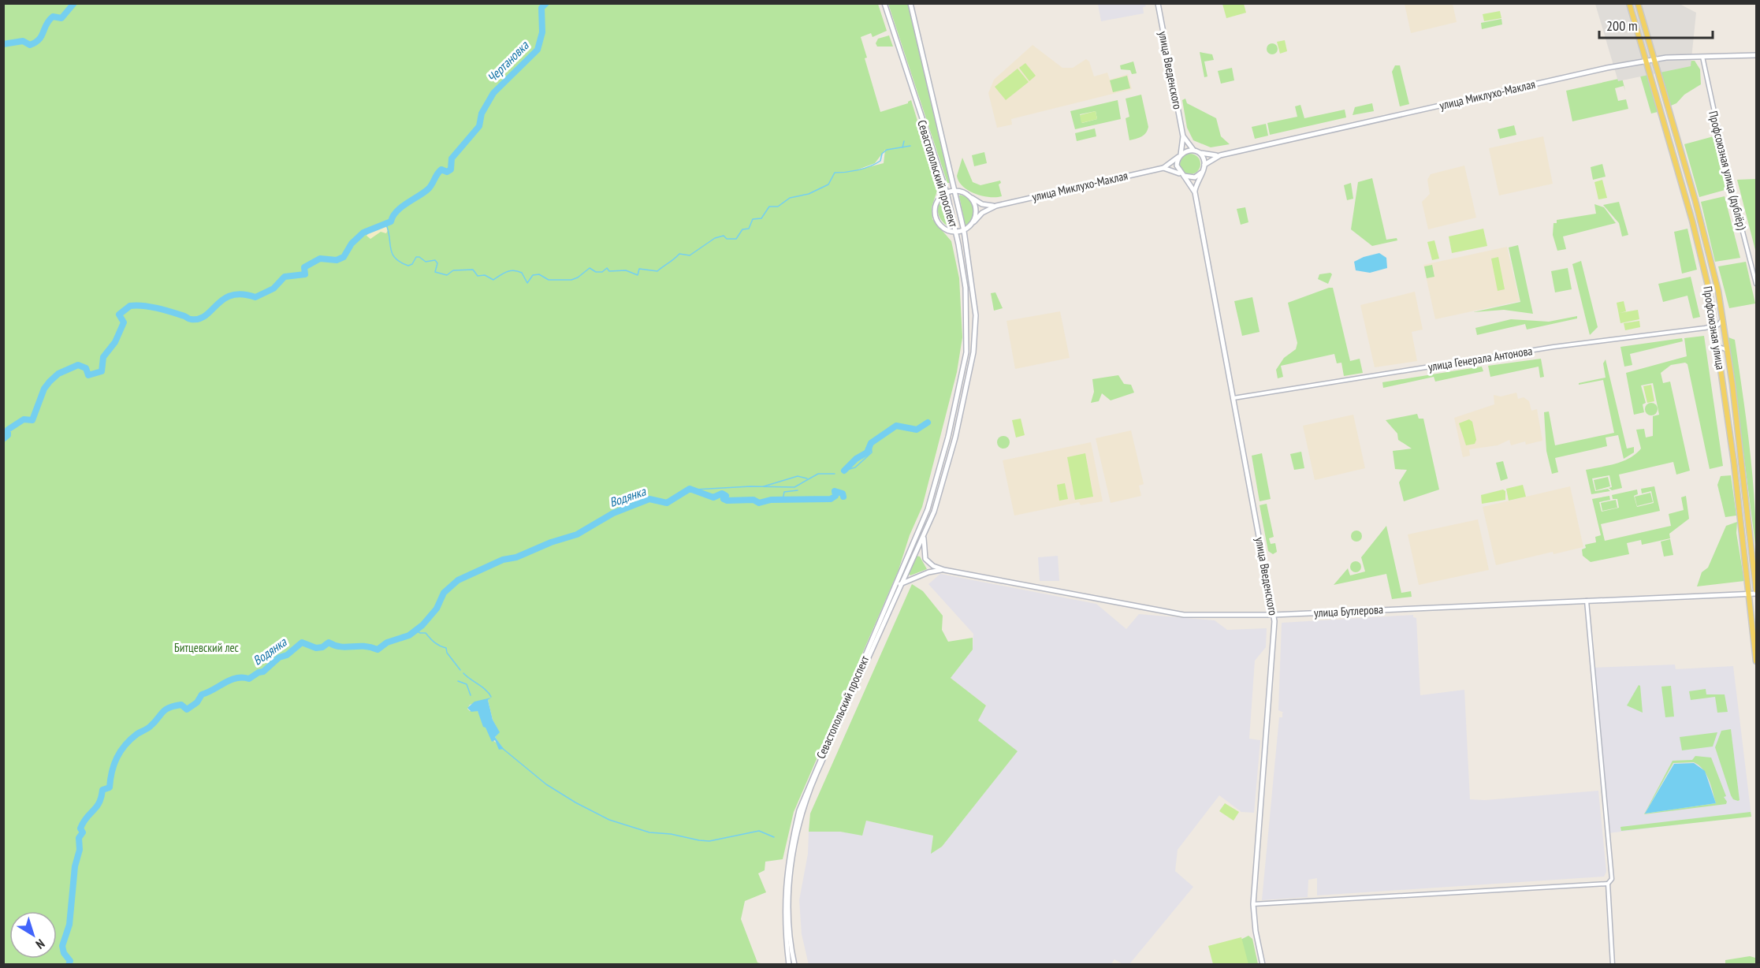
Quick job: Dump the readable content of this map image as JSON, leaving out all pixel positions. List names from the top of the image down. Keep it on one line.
{"streets":{"main road":["улица Введенского","улица Миклухо-Маклая","Севастопольский проспект","Профсоюзная улица","улица Бутлерова"],"street":["Профсоюзная улица (дублёр)","улица Генерала Антонова"]},"crossings":[["улица Введенского","улица Миклухо-Маклая"],["улица Введенского","улица Генерала Антонова"],["улица Введенского","улица Бутлерова"],["улица Миклухо-Маклая","Профсоюзная улица (дублёр)"],["улица Миклухо-Маклая","Севастопольский проспект"],["улица Миклухо-Маклая","Профсоюзная улица"],["Севастопольский проспект","улица Бутлерова"],["Профсоюзная улица","улица Генерала Антонова"],["Профсоюзная улица","улица Бутлерова"]],"water":["Чертановка","Водянка"],"parks":["Битцевский лес"],"scale_bar":"200 m","north":"bottom right"}
